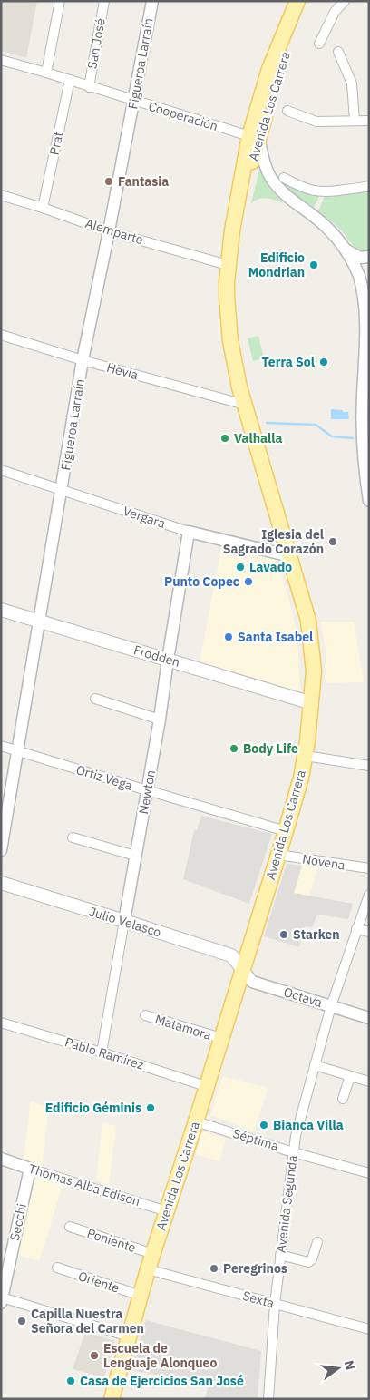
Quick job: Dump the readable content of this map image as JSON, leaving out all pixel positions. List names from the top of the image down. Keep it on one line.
{"streets":{"main road":["Avenida Los Carrera","Frodden","Julio Velasco"],"street":["San José","Figueroa Larraín","Cooperación","Prat","Alemparte","Hevia","Vergara","Ortiz Vega","Newton","Novena","Octava","Matamora","Pablo Ramírez","Séptima","Thomas Alba Edison","Avenida Segunda","Secchi","Poniente","Oriente","Sexta"]},"crossings":[["San José","Cooperación"],["Figueroa Larraín","Cooperación"],["Figueroa Larraín","Alemparte"],["Figueroa Larraín","Hevia"],["Figueroa Larraín","Vergara"],["Figueroa Larraín","Frodden"],["Figueroa Larraín","Ortiz Vega"],["Avenida Los Carrera","Cooperación"],["Avenida Los Carrera","Alemparte"],["Avenida Los Carrera","Hevia"],["Avenida Los Carrera","Vergara"],["Avenida Los Carrera","Frodden"],["Avenida Los Carrera","Ortiz Vega"],["Avenida Los Carrera","Novena"],["Avenida Los Carrera","Julio Velasco"],["Avenida Los Carrera","Octava"],["Avenida Los Carrera","Matamora"],["Avenida Los Carrera","Pablo Ramírez"],["Avenida Los Carrera","Séptima"],["Avenida Los Carrera","Thomas Alba Edison"],["Avenida Los Carrera","Poniente"],["Avenida Los Carrera","Oriente"],["Avenida Los Carrera","Sexta"],["Cooperación","Prat"],["Prat","Alemparte"],["Vergara","Newton"],["Frodden","Newton"],["Ortiz Vega","Newton"],["Newton","Julio Velasco"],["Newton","Pablo Ramírez"],["Julio Velasco","Octava"],["Octava","Avenida Segunda"],["Séptima","Avenida Segunda"],["Thomas Alba Edison","Secchi"],["Avenida Segunda","Sexta"]],"places":["Fantasia","Edificio Mondrian","Terra Sol","Valhalla","Iglesia del Sagrado Corazón","Lavado","Punto Copec","Santa Isabel","Body Life","Starken","Edificio Géminis","Bianca Villa","Peregrinos","Capilla Nuestra Señora del Carmen","Escuela de Lenguaje Alonqueo","Casa de Ejercicios San José"],"north":"right"}
